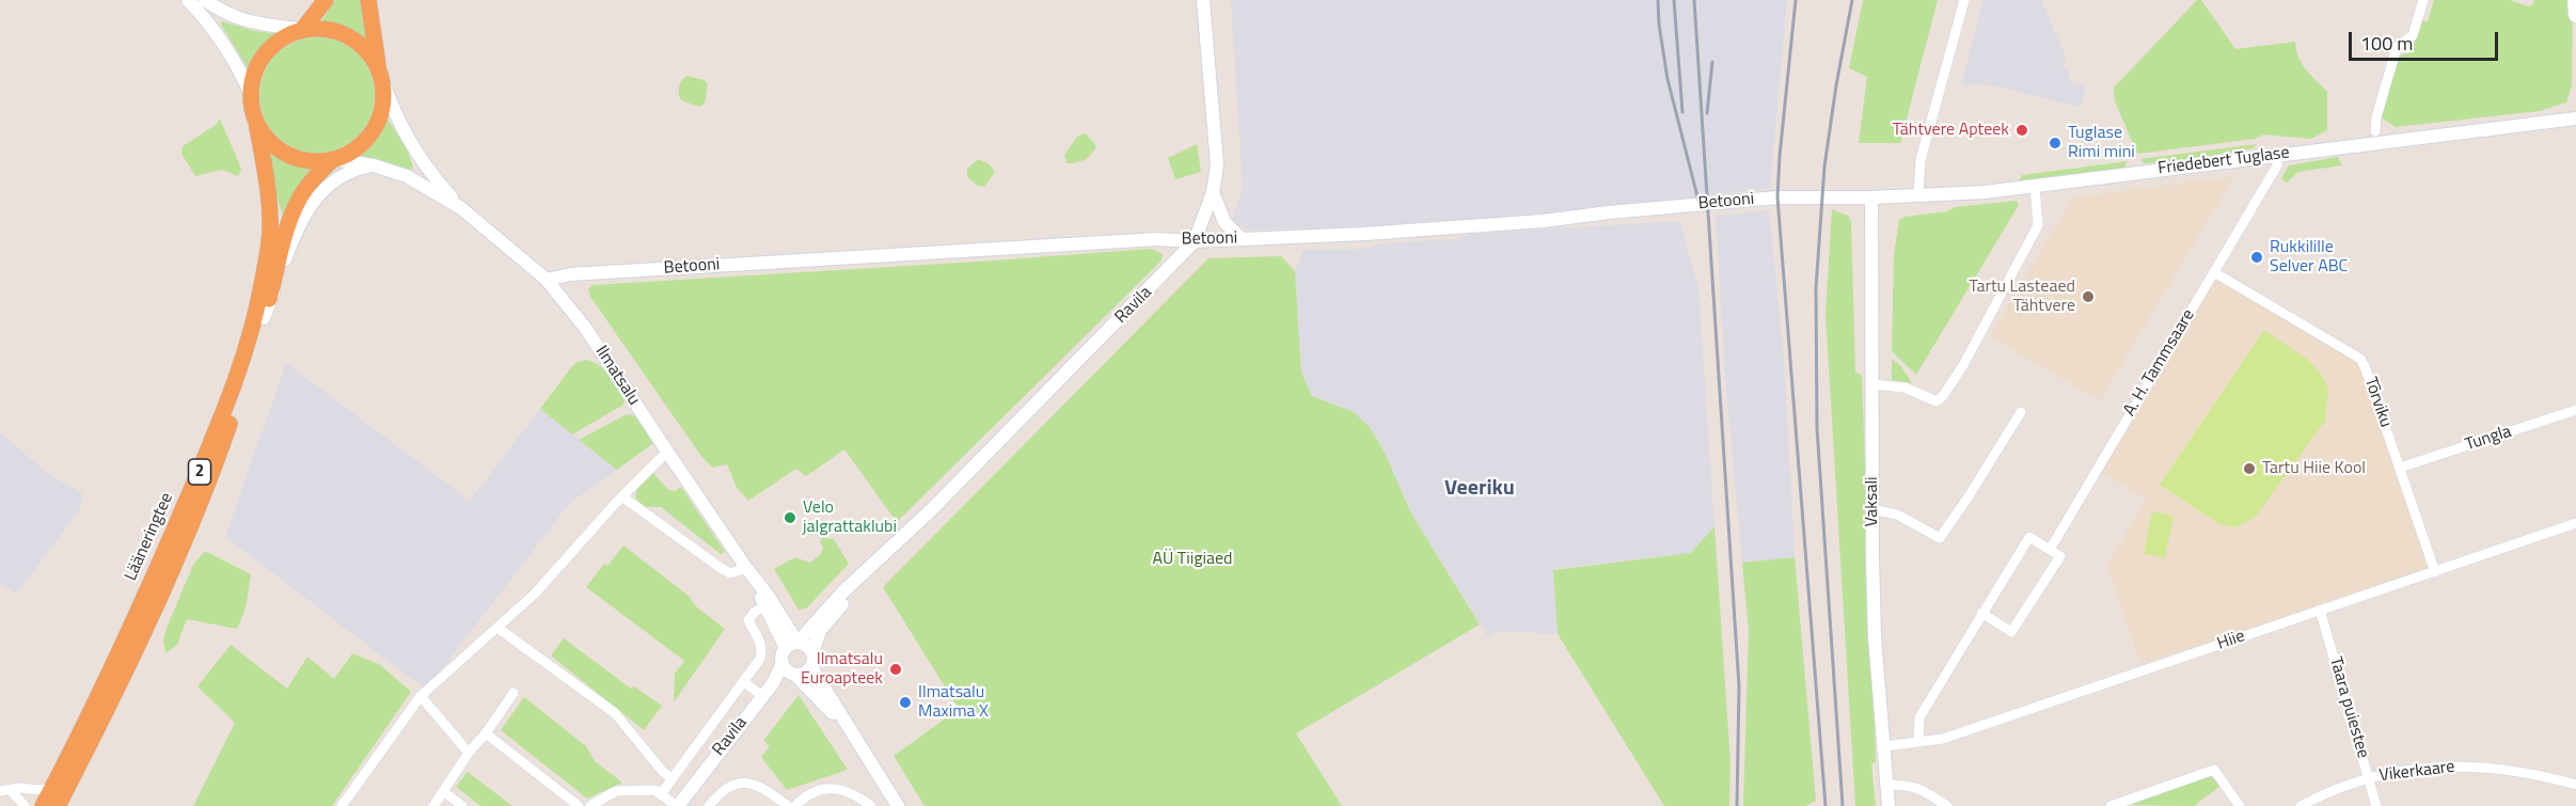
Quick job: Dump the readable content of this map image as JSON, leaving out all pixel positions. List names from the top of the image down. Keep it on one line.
{"streets":{"highway":["2","Lääneringtee"],"street":["Friedebert Tuglase","Betooni","Ravila","A. H. Tammsaare","Ilmatsalu","Tõrviku","Tungla","Vaksali","Hiie","Taara puiestee","Vikerkaare"]},"crossings":[["Friedebert Tuglase","Betooni"],["Friedebert Tuglase","A. H. Tammsaare"],["Friedebert Tuglase","Vaksali"],["Betooni","Ravila"],["Betooni","Ilmatsalu"],["Betooni","Vaksali"],["Ravila","Ilmatsalu"],["A. H. Tammsaare","Tõrviku"],["Ilmatsalu","Lääneringtee"],["Tõrviku","Tungla"],["Tõrviku","Hiie"],["Vaksali","Hiie"],["Hiie","Taara puiestee"],["Taara puiestee","Vikerkaare"]],"districts":["Veeriku"],"parks":["AÜ Tiigiaed"],"places":["Tähtvere Apteek","Tuglase Rimi mini","Rukkilille Selver ABC","Tartu Lasteaed Tähtvere","Tartu Hiie Kool","Velo jalgrattaklubi","Ilmatsalu Euroapteek","Ilmatsalu Maxima X"],"scale_bar":"100 m"}
